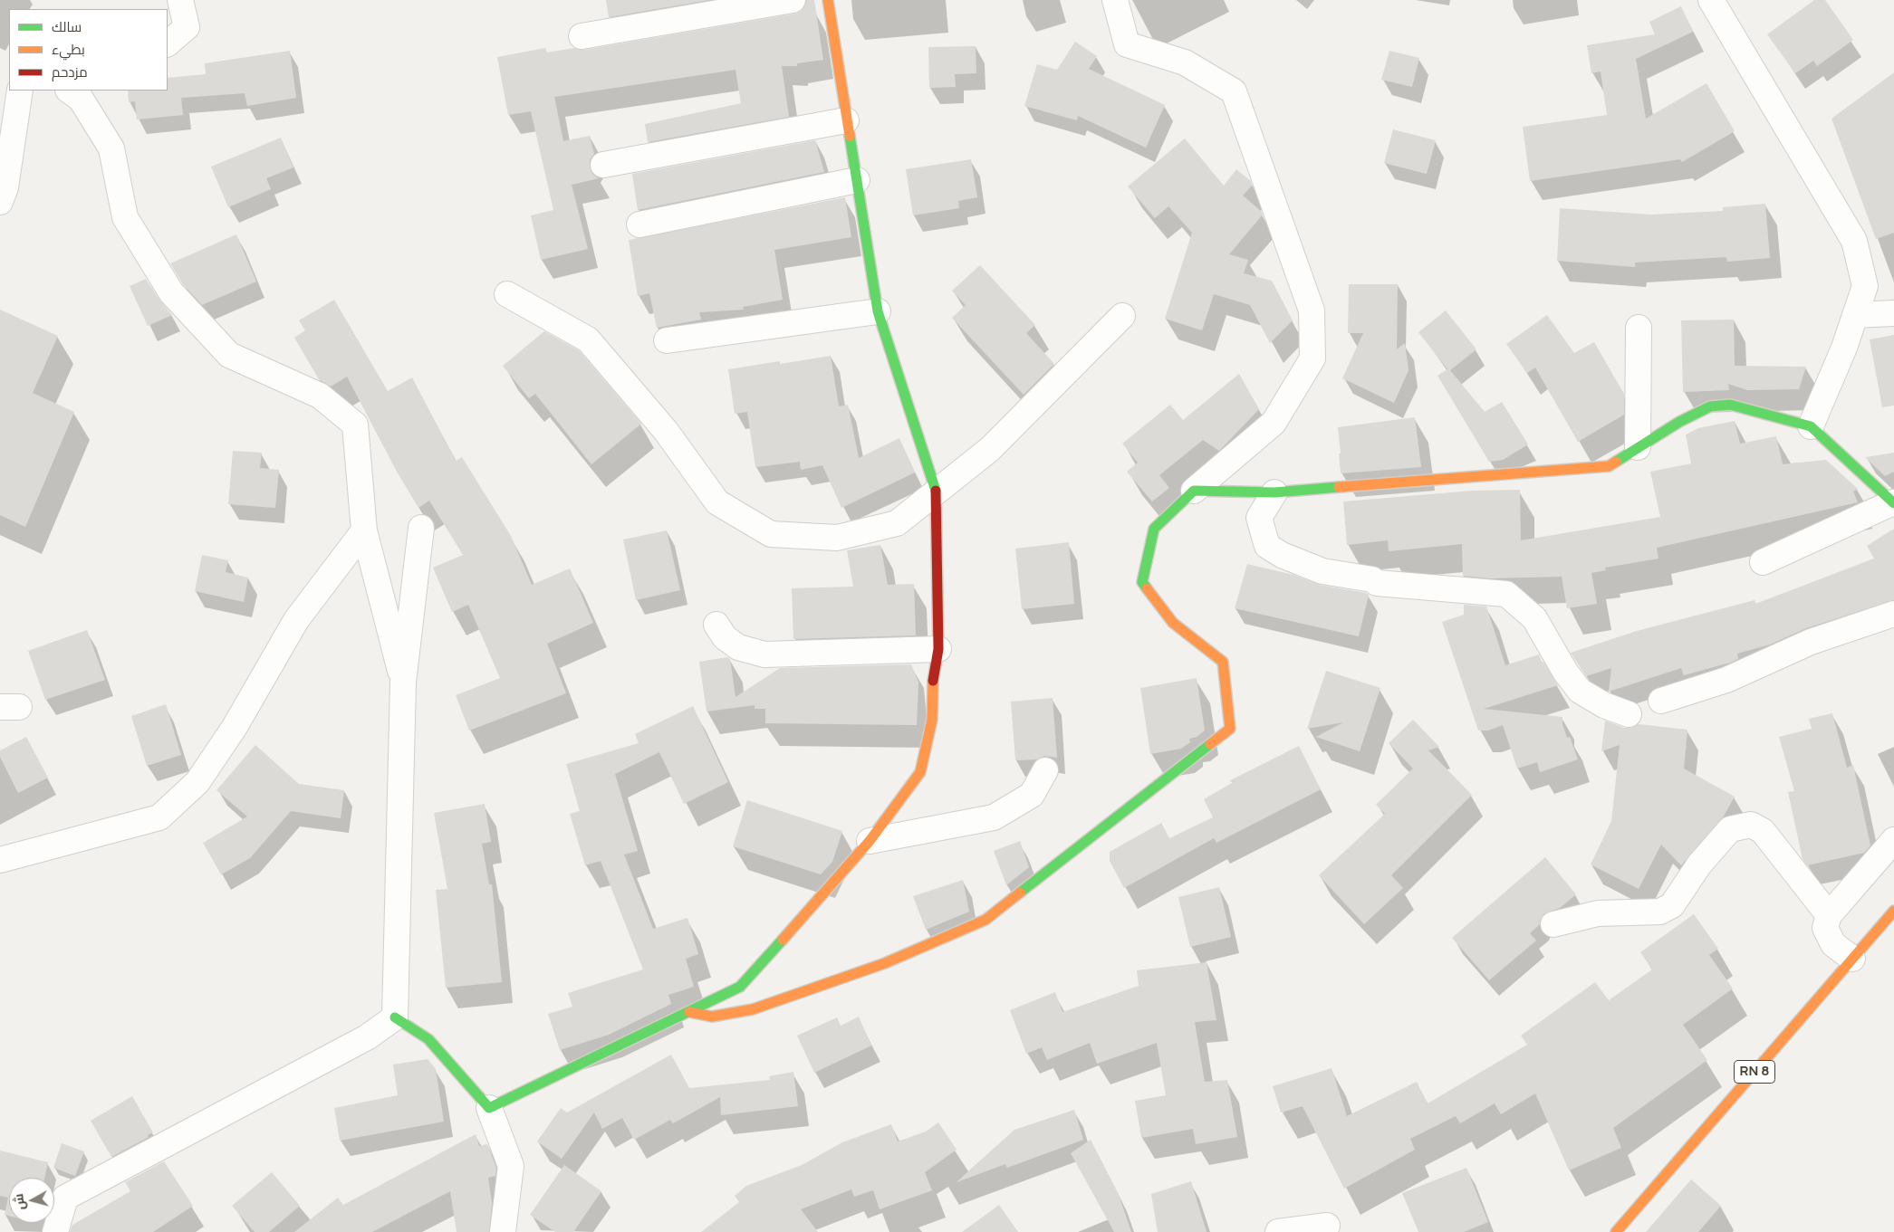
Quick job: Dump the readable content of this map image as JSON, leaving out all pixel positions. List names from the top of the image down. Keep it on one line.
{"streets":{"street":["RN 8"]},"legend":["سالك","بطيء","مزدحم"],"north":"left"}
